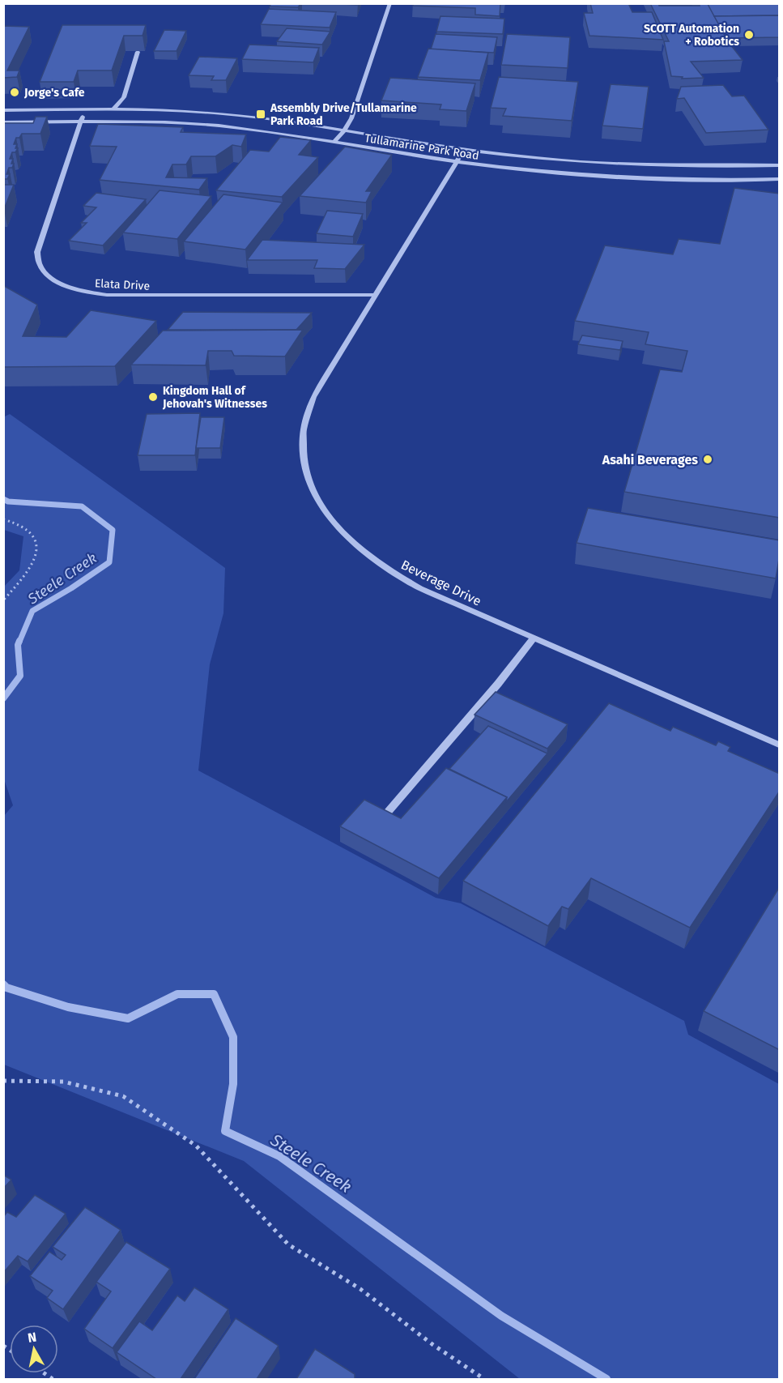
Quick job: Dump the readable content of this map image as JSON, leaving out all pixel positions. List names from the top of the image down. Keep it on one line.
{"streets":{"street":["Tullamarine Park Road","Elata Drive","Beverage Drive"]},"crossings":[["Tullamarine Park Road","Elata Drive"],["Tullamarine Park Road","Beverage Drive"],["Elata Drive","Beverage Drive"]],"water":["Steele Creek"],"places":{"other":["SCOTT Automation + Robotics","Jorge's Cafe","Kingdom Hall of Jehovah's Witnesses","Asahi Beverages"],"transit":["Assembly Drive/Tullamarine Park Road"]},"north":"top"}
